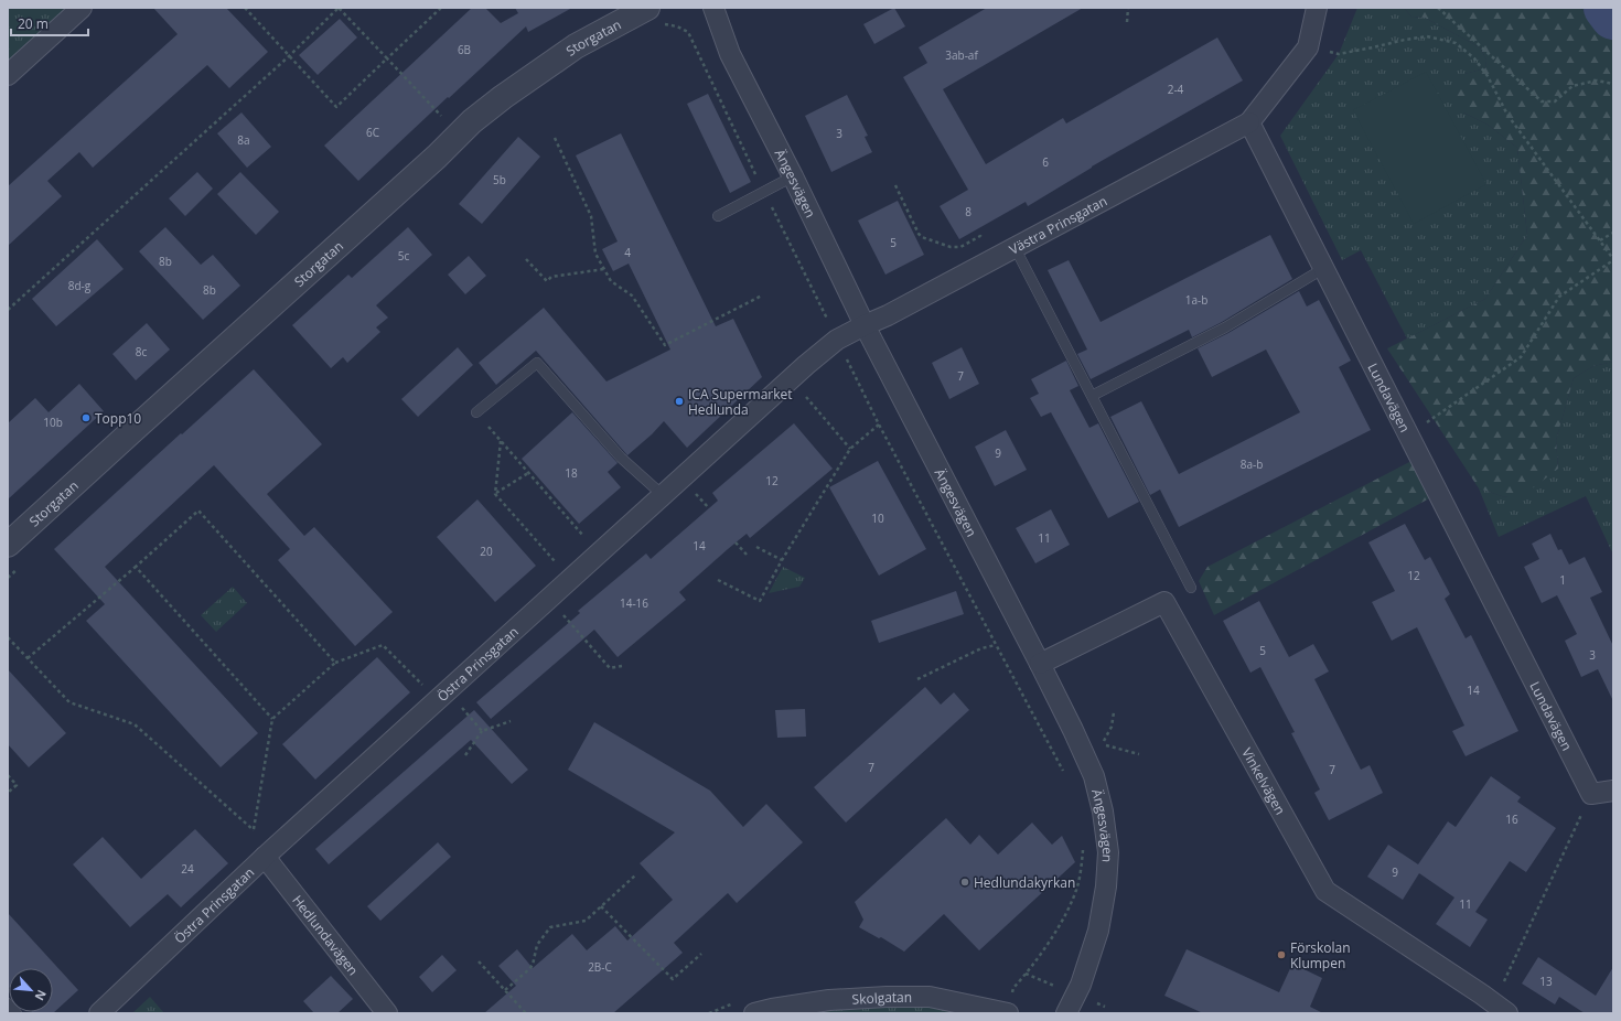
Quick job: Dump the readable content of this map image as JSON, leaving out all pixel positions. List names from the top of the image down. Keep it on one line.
{"streets":{"street":["Storgatan","Ängesvägen","Västra Prinsgatan","Lundavägen","Östra Prinsgatan","Vinkelvägen","Hedlundavägen","Skolgatan"]},"crossings":[["Ängesvägen","Västra Prinsgatan"],["Ängesvägen","Östra Prinsgatan"],["Ängesvägen","Vinkelvägen"],["Västra Prinsgatan","Lundavägen"],["Västra Prinsgatan","Östra Prinsgatan"],["Östra Prinsgatan","Hedlundavägen"]],"places":["ICA Supermarket Hedlunda","Topp10","Hedlundakyrkan","Förskolan Klumpen"],"house_numbers":["6B","3ab-af","2-4","6C","3","8a","6","5b","8","5","4","5c","8b","8d-g","8b","1a-b","8c","7","10b","9","8a-b","18","12","10","11","14","20","12","1","14-16","5","3","14","7","7","16","24","9","11","2B-C","13"],"scale_bar":"20 m","north":"bottom right"}
